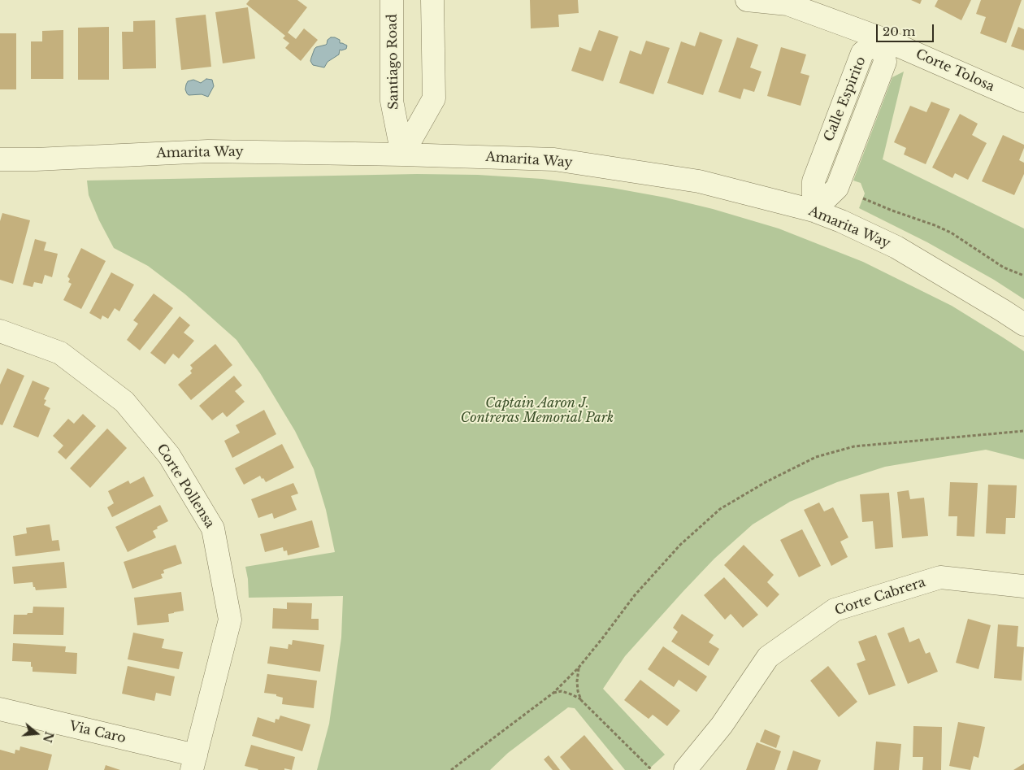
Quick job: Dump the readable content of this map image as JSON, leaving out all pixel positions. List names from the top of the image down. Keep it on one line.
{"streets":{"street":["Santiago Road","Corte Tolosa","Calle Espirito","Amarita Way","Corte Pollensa","Corte Cabrera","Via Caro"]},"crossings":[["Santiago Road","Amarita Way"],["Corte Tolosa","Calle Espirito"],["Calle Espirito","Amarita Way"],["Corte Pollensa","Via Caro"]],"parks":["Captain Aaron J. Contreras Memorial Park"],"scale_bar":"20 m","north":"right"}
